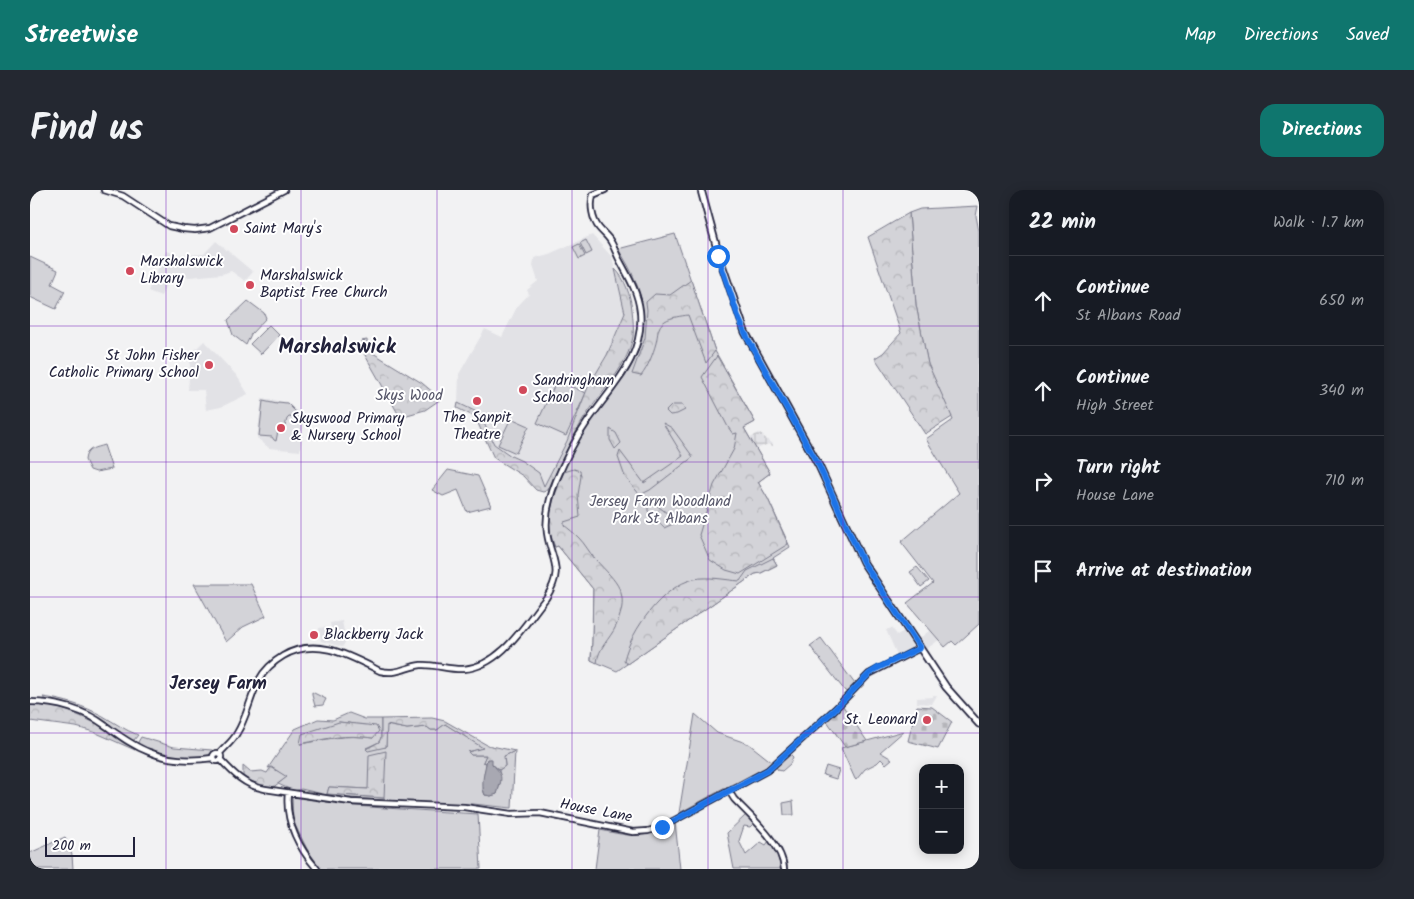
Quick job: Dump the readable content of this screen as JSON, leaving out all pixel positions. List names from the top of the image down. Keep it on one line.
{"streets":{"street":["House Lane"]},"districts":["Marshalswick","Jersey Farm"],"parks":["Skys Wood","Jersey Farm Woodland Park St Albans"],"places":["Saint Mary's","Marshalswick Library","Marshalswick Baptist Free Church","St John Fisher Catholic Primary School","Sandringham School","The Sanpit Theatre","Skyswood Primary & Nursery School","Blackberry Jack","St. Leonard"],"scale_bar":"200 m","page":{"header":"Streetwise","nav":["Map","Directions","Saved"],"title":"Find us","buttons":"Directions","heading":["22 min","Walk · 1.7 km"],"list":[["Continue","St Albans Road","650 m"],["Continue","High Street","340 m"],["Turn right","House Lane","710 m"],"Arrive at destination"],"map_buttons":["+","−"],"scale":"200 m"}}
